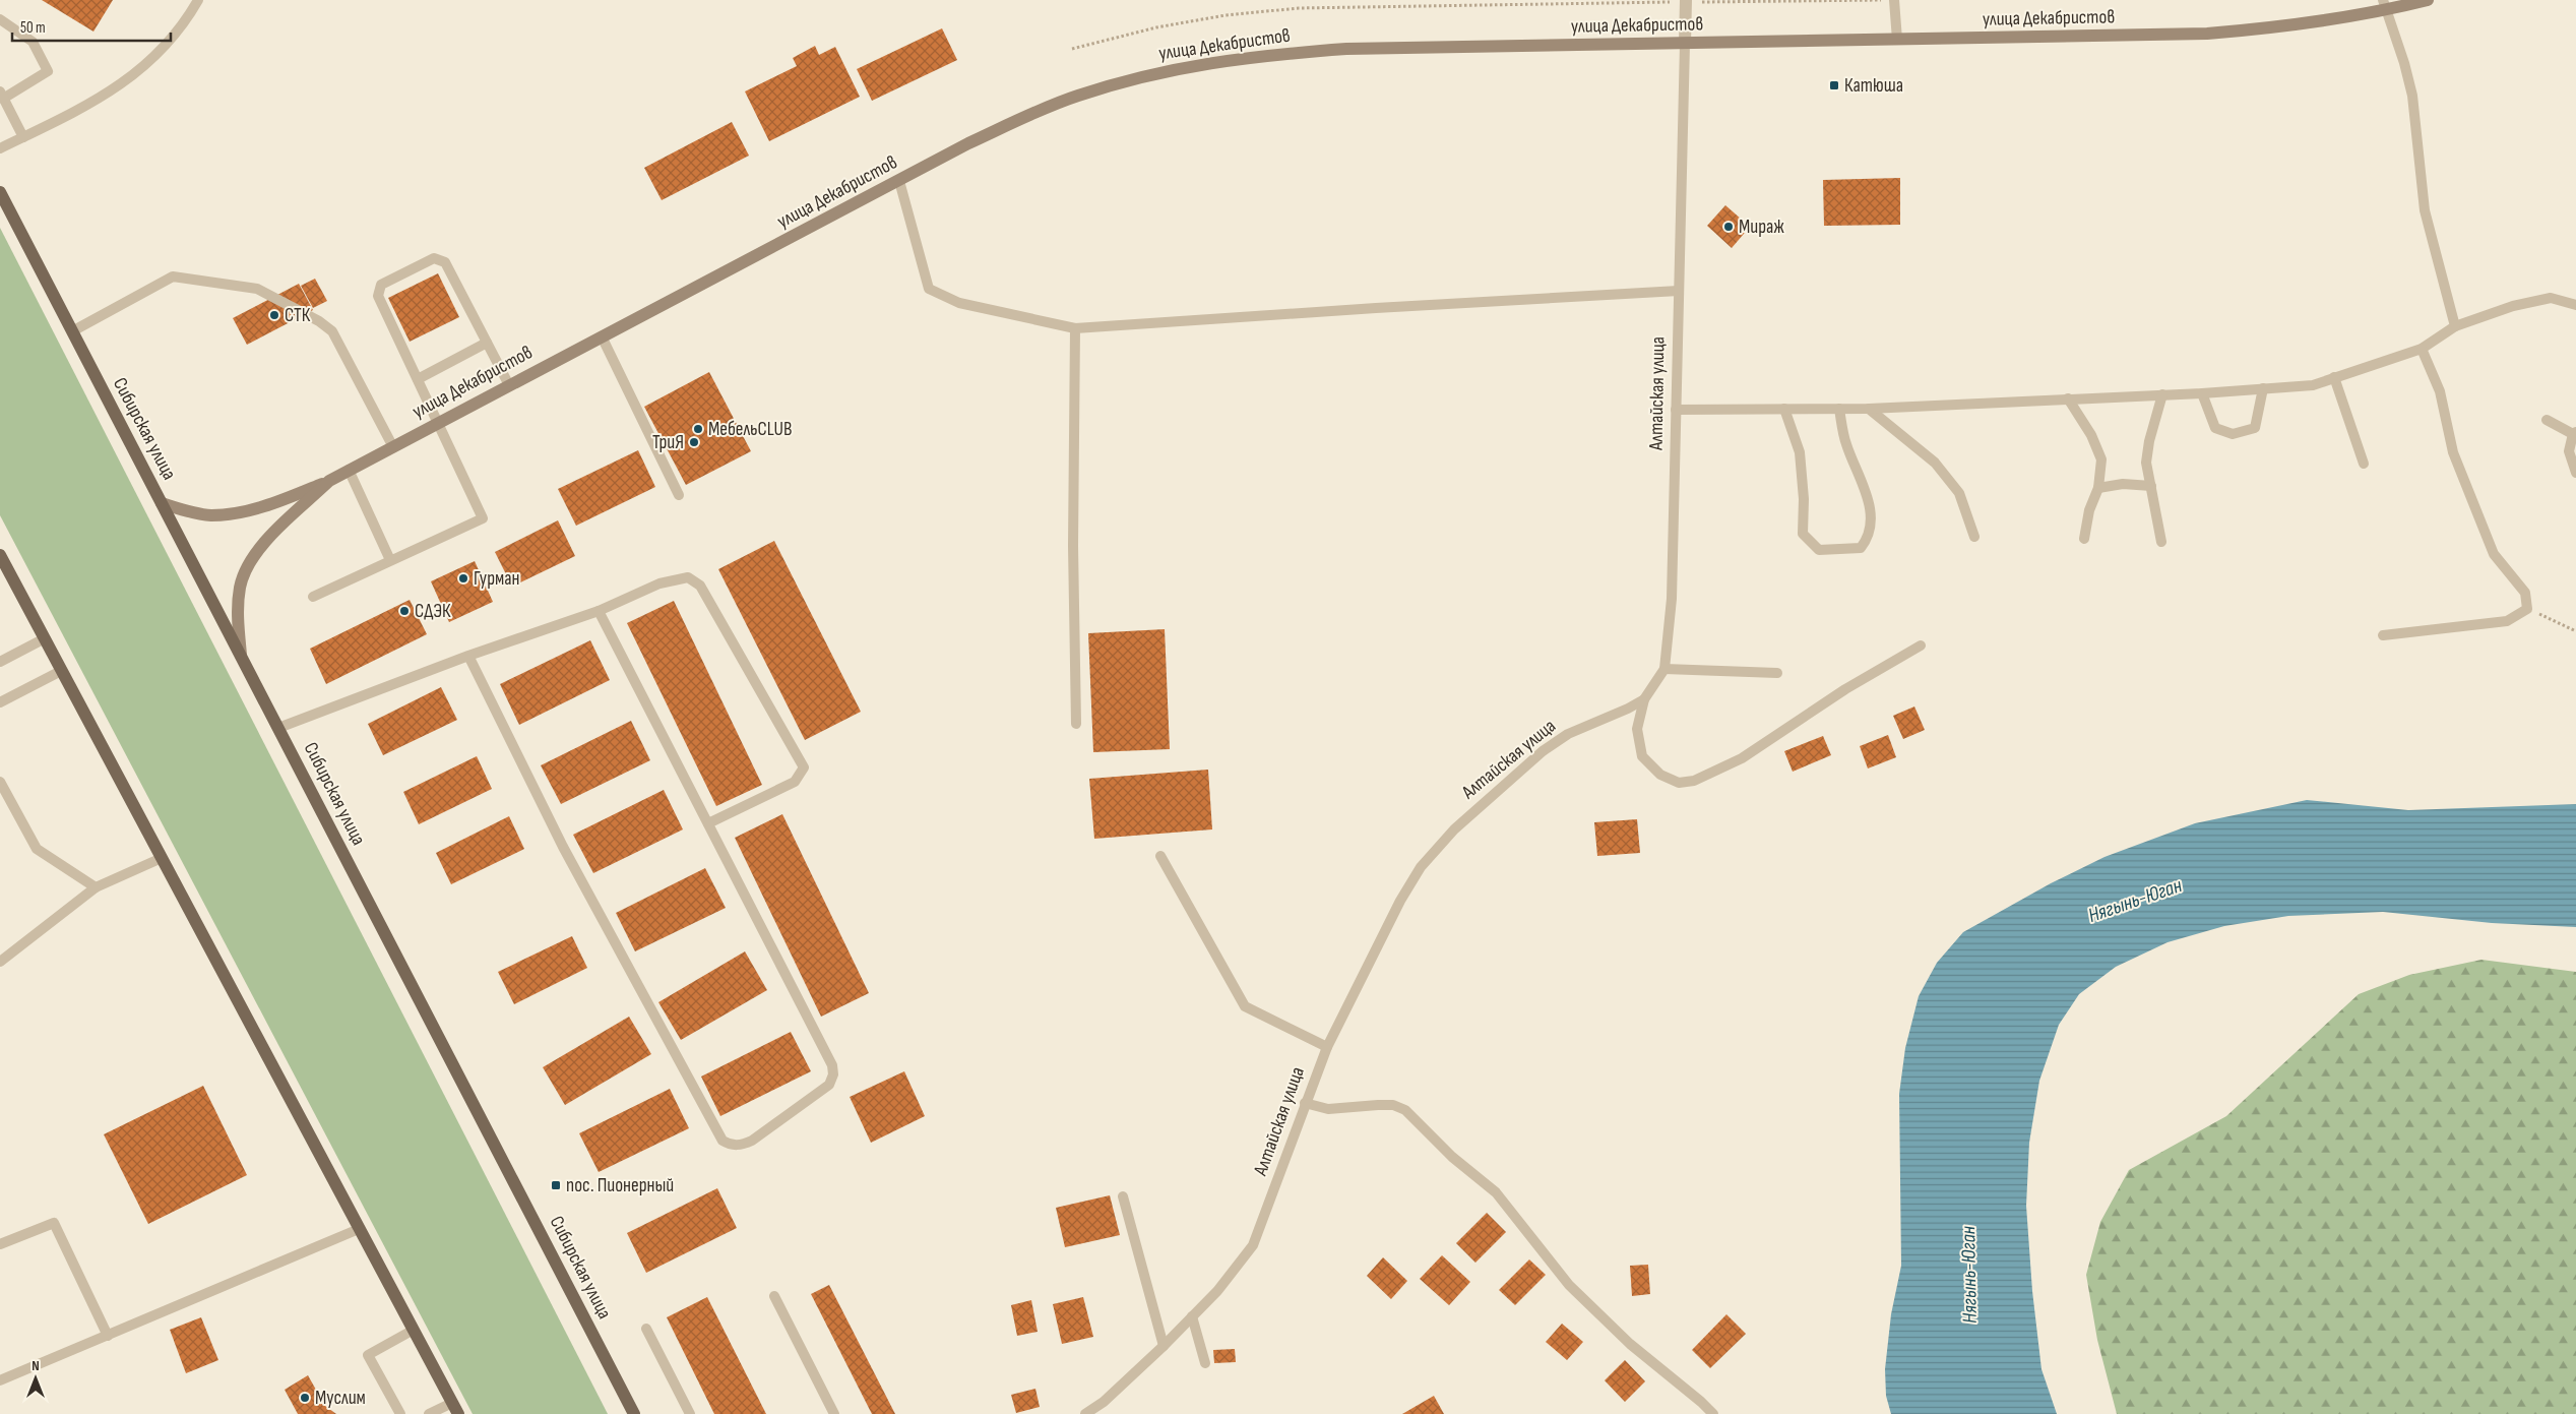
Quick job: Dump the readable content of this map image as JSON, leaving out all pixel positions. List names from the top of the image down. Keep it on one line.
{"streets":{"main road":["улица Декабристов","Сибирская улица"],"street":["Алтайская улица"]},"crossings":[["улица Декабристов","Алтайская улица"],["улица Декабристов","Сибирская улица"]],"water":["Нягынь-Юган"],"places":{"transit":["Катюша","пос. Пионерный"],"other":["Мираж","СТК","МебельCLUB","ТриЯ","Гурман","СДЭК","Муслим"]},"scale_bar":"50 m","north":"top"}
